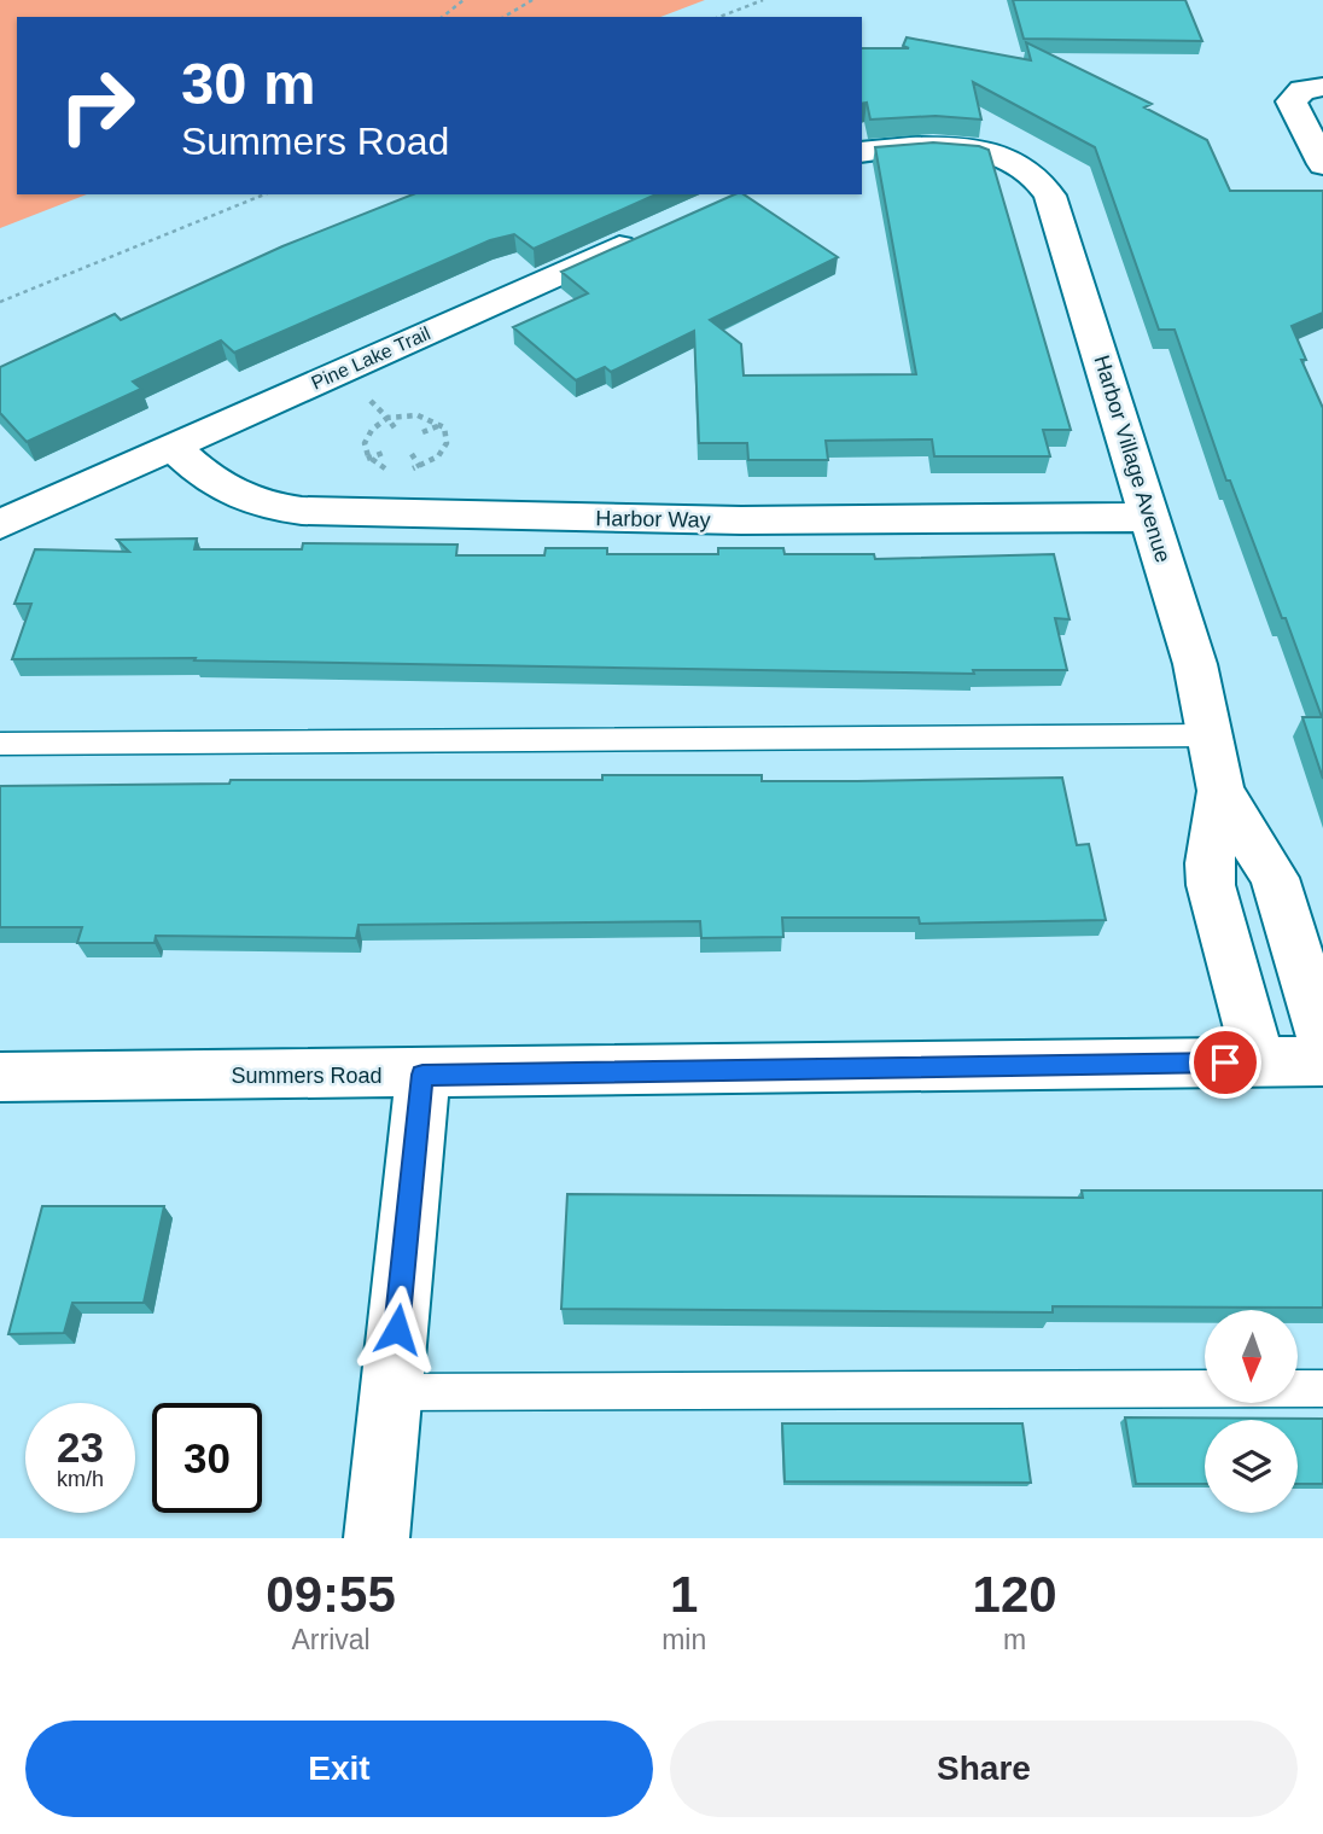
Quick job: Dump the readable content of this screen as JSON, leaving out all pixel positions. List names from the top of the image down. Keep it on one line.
{"streets":{"street":["Pine Lake Trail","Harbor Village Avenue","Harbor Way","Summers Road"]},"crossings":[["Pine Lake Trail","Harbor Way"],["Harbor Village Avenue","Harbor Way"],["Harbor Village Avenue","Summers Road"]],"north":"bottom","page":{"turn":["30 m","Summers Road"],"speed":"23 km/h","limit":"30","eta":["09:55","Arrival","1","min","120","m"],"buttons":["Exit","Share"]}}
